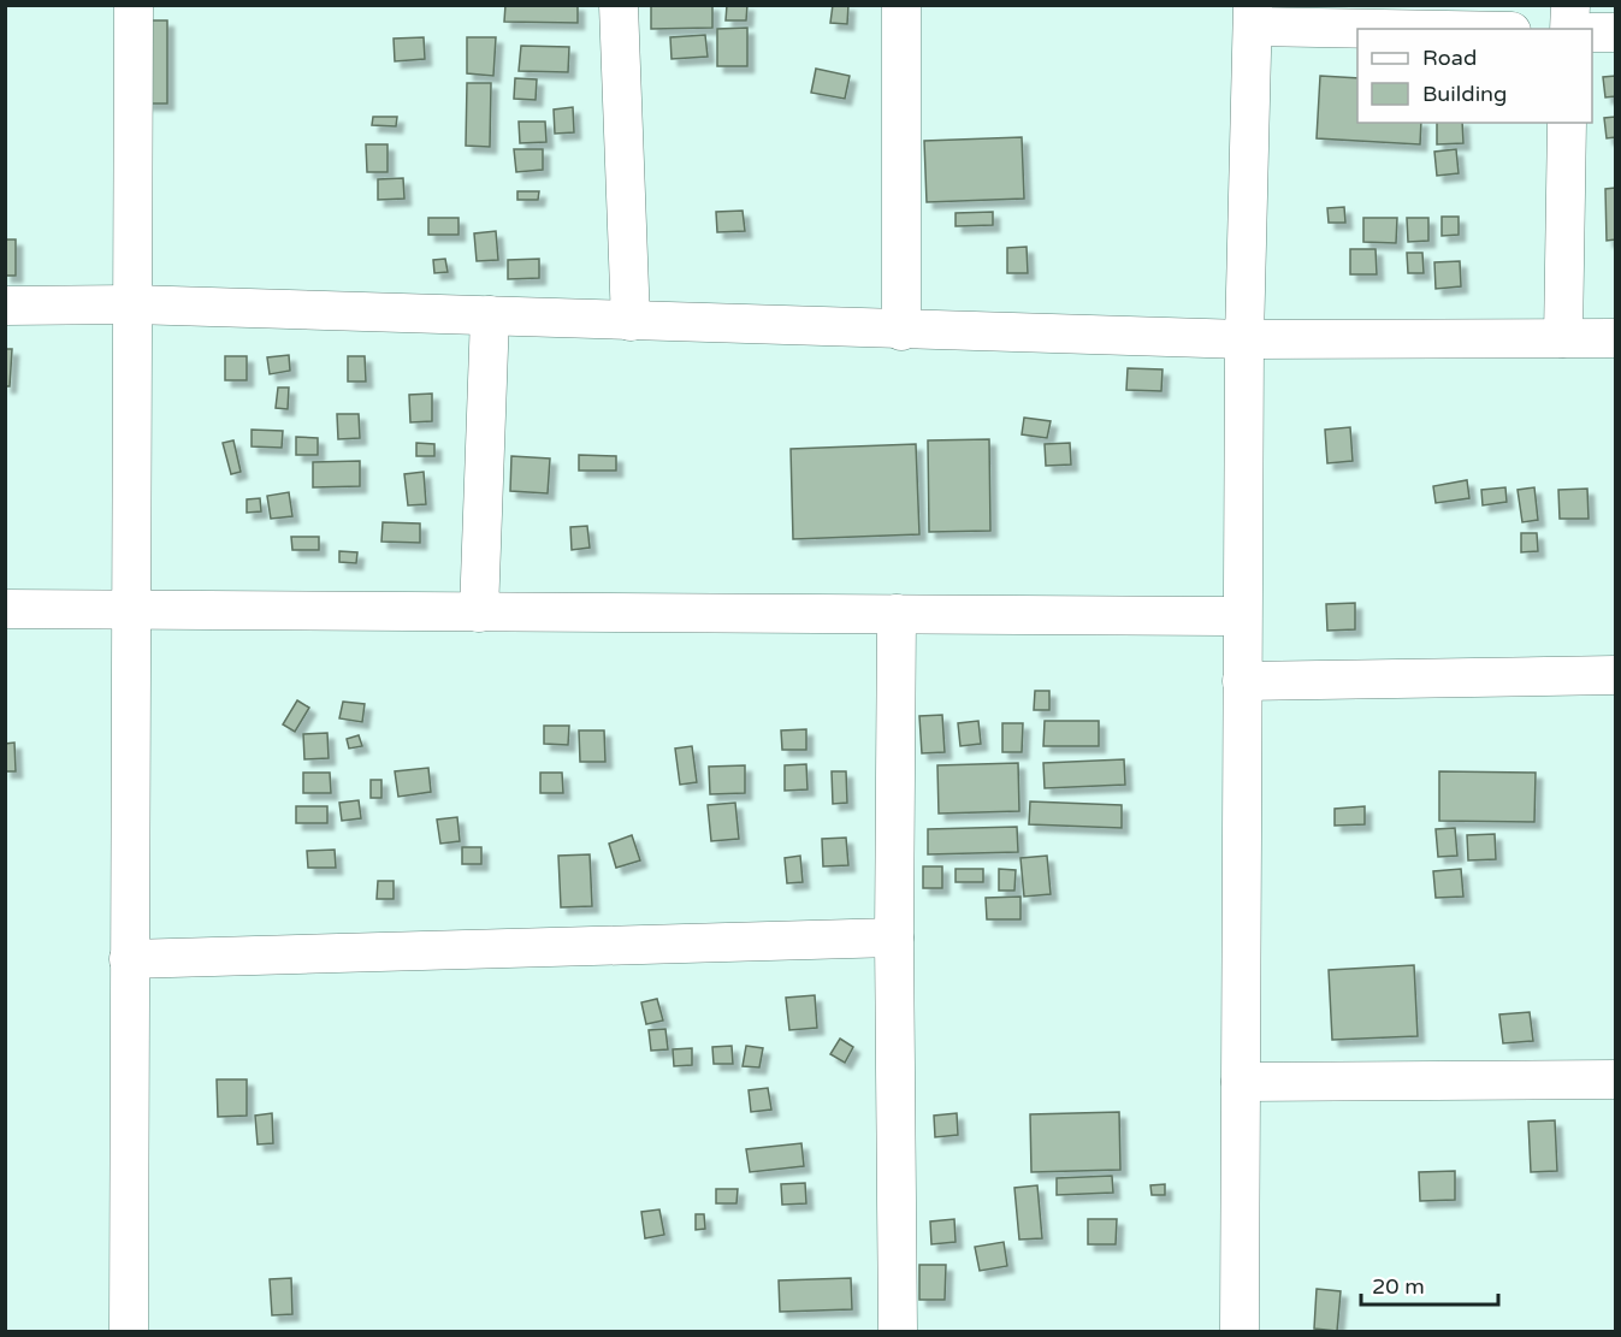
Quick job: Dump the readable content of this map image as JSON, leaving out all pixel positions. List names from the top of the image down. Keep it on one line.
{"legend":["Road","Building"],"scale_bar":"20 m"}
